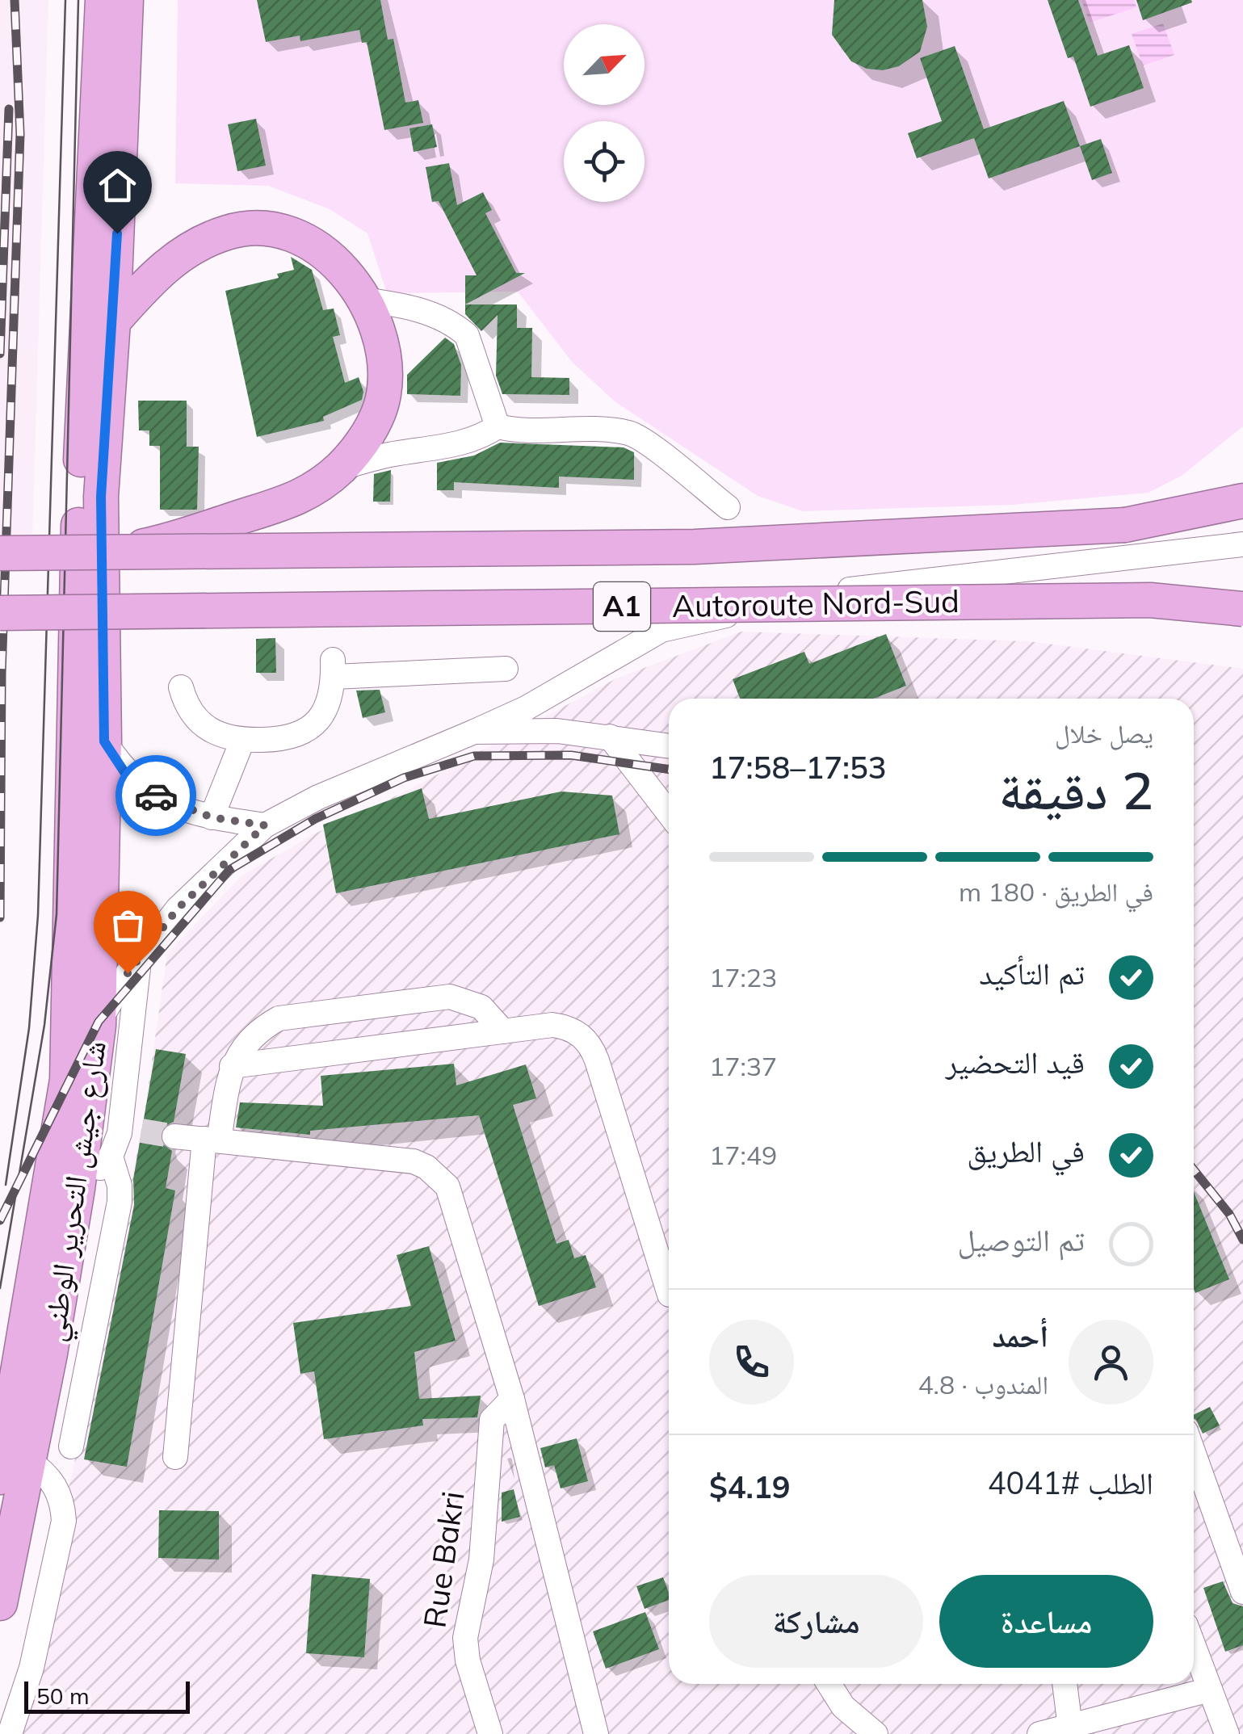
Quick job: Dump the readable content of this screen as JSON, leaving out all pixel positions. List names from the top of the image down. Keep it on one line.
{"streets":{"highway":["Autoroute Nord-Sud","A1","شارع جيش التحرير الوطني"],"street":["Rue Bakri"]},"crossings":[["Autoroute Nord-Sud","A1"]],"scale_bar":"50 m","north":"top right","page":{"heading":["2 دقيقة","يصل خلال","17:53–17:58"],"panel":["أحمد","المندوب · 4.8","الطلب #4041","$4.19"],"bar":"في الطريق · 180 m","list":[["تم التأكيد","17:23"],["قيد التحضير","17:37"],["في الطريق","17:49"],"تم التوصيل"],"buttons":["مساعدة","مشاركة"],"scale":"50 m"}}
